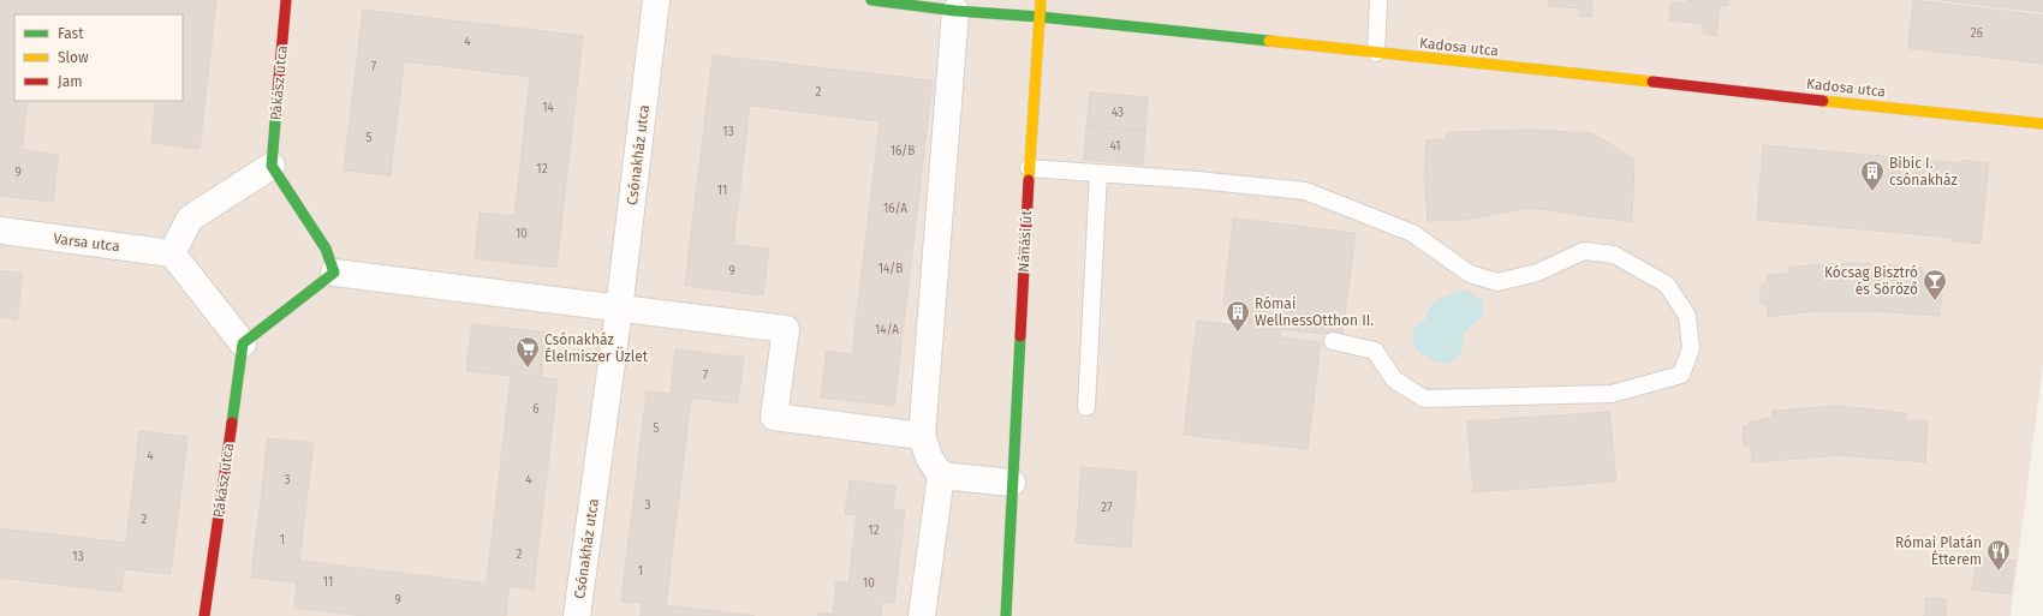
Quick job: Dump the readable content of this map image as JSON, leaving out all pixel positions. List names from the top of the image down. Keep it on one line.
{"streets":{"street":["Kadosa utca","Pákász utca","Csónakház utca","Nánási út","Varsa utca"]},"crossings":[["Kadosa utca","Nánási út"]],"places":{"building":["Bibic I. csónakház","Római WellnessOtthon II."],"bar":["Kócsag Bisztró és Söröző"],"supermarket":["Csónakház Élelmiszer Üzlet"],"restaurant":["Római Platán Étterem"]},"house_numbers":["26","4","7","2","14","43","13","5","41","16/B","12","9","11","16/A","10","14/B","9","14/A","7","6","5","4","3","4","3","27","2","12","1","2","13","1","11","10","9"],"legend":["Fast","Slow","Jam"]}
